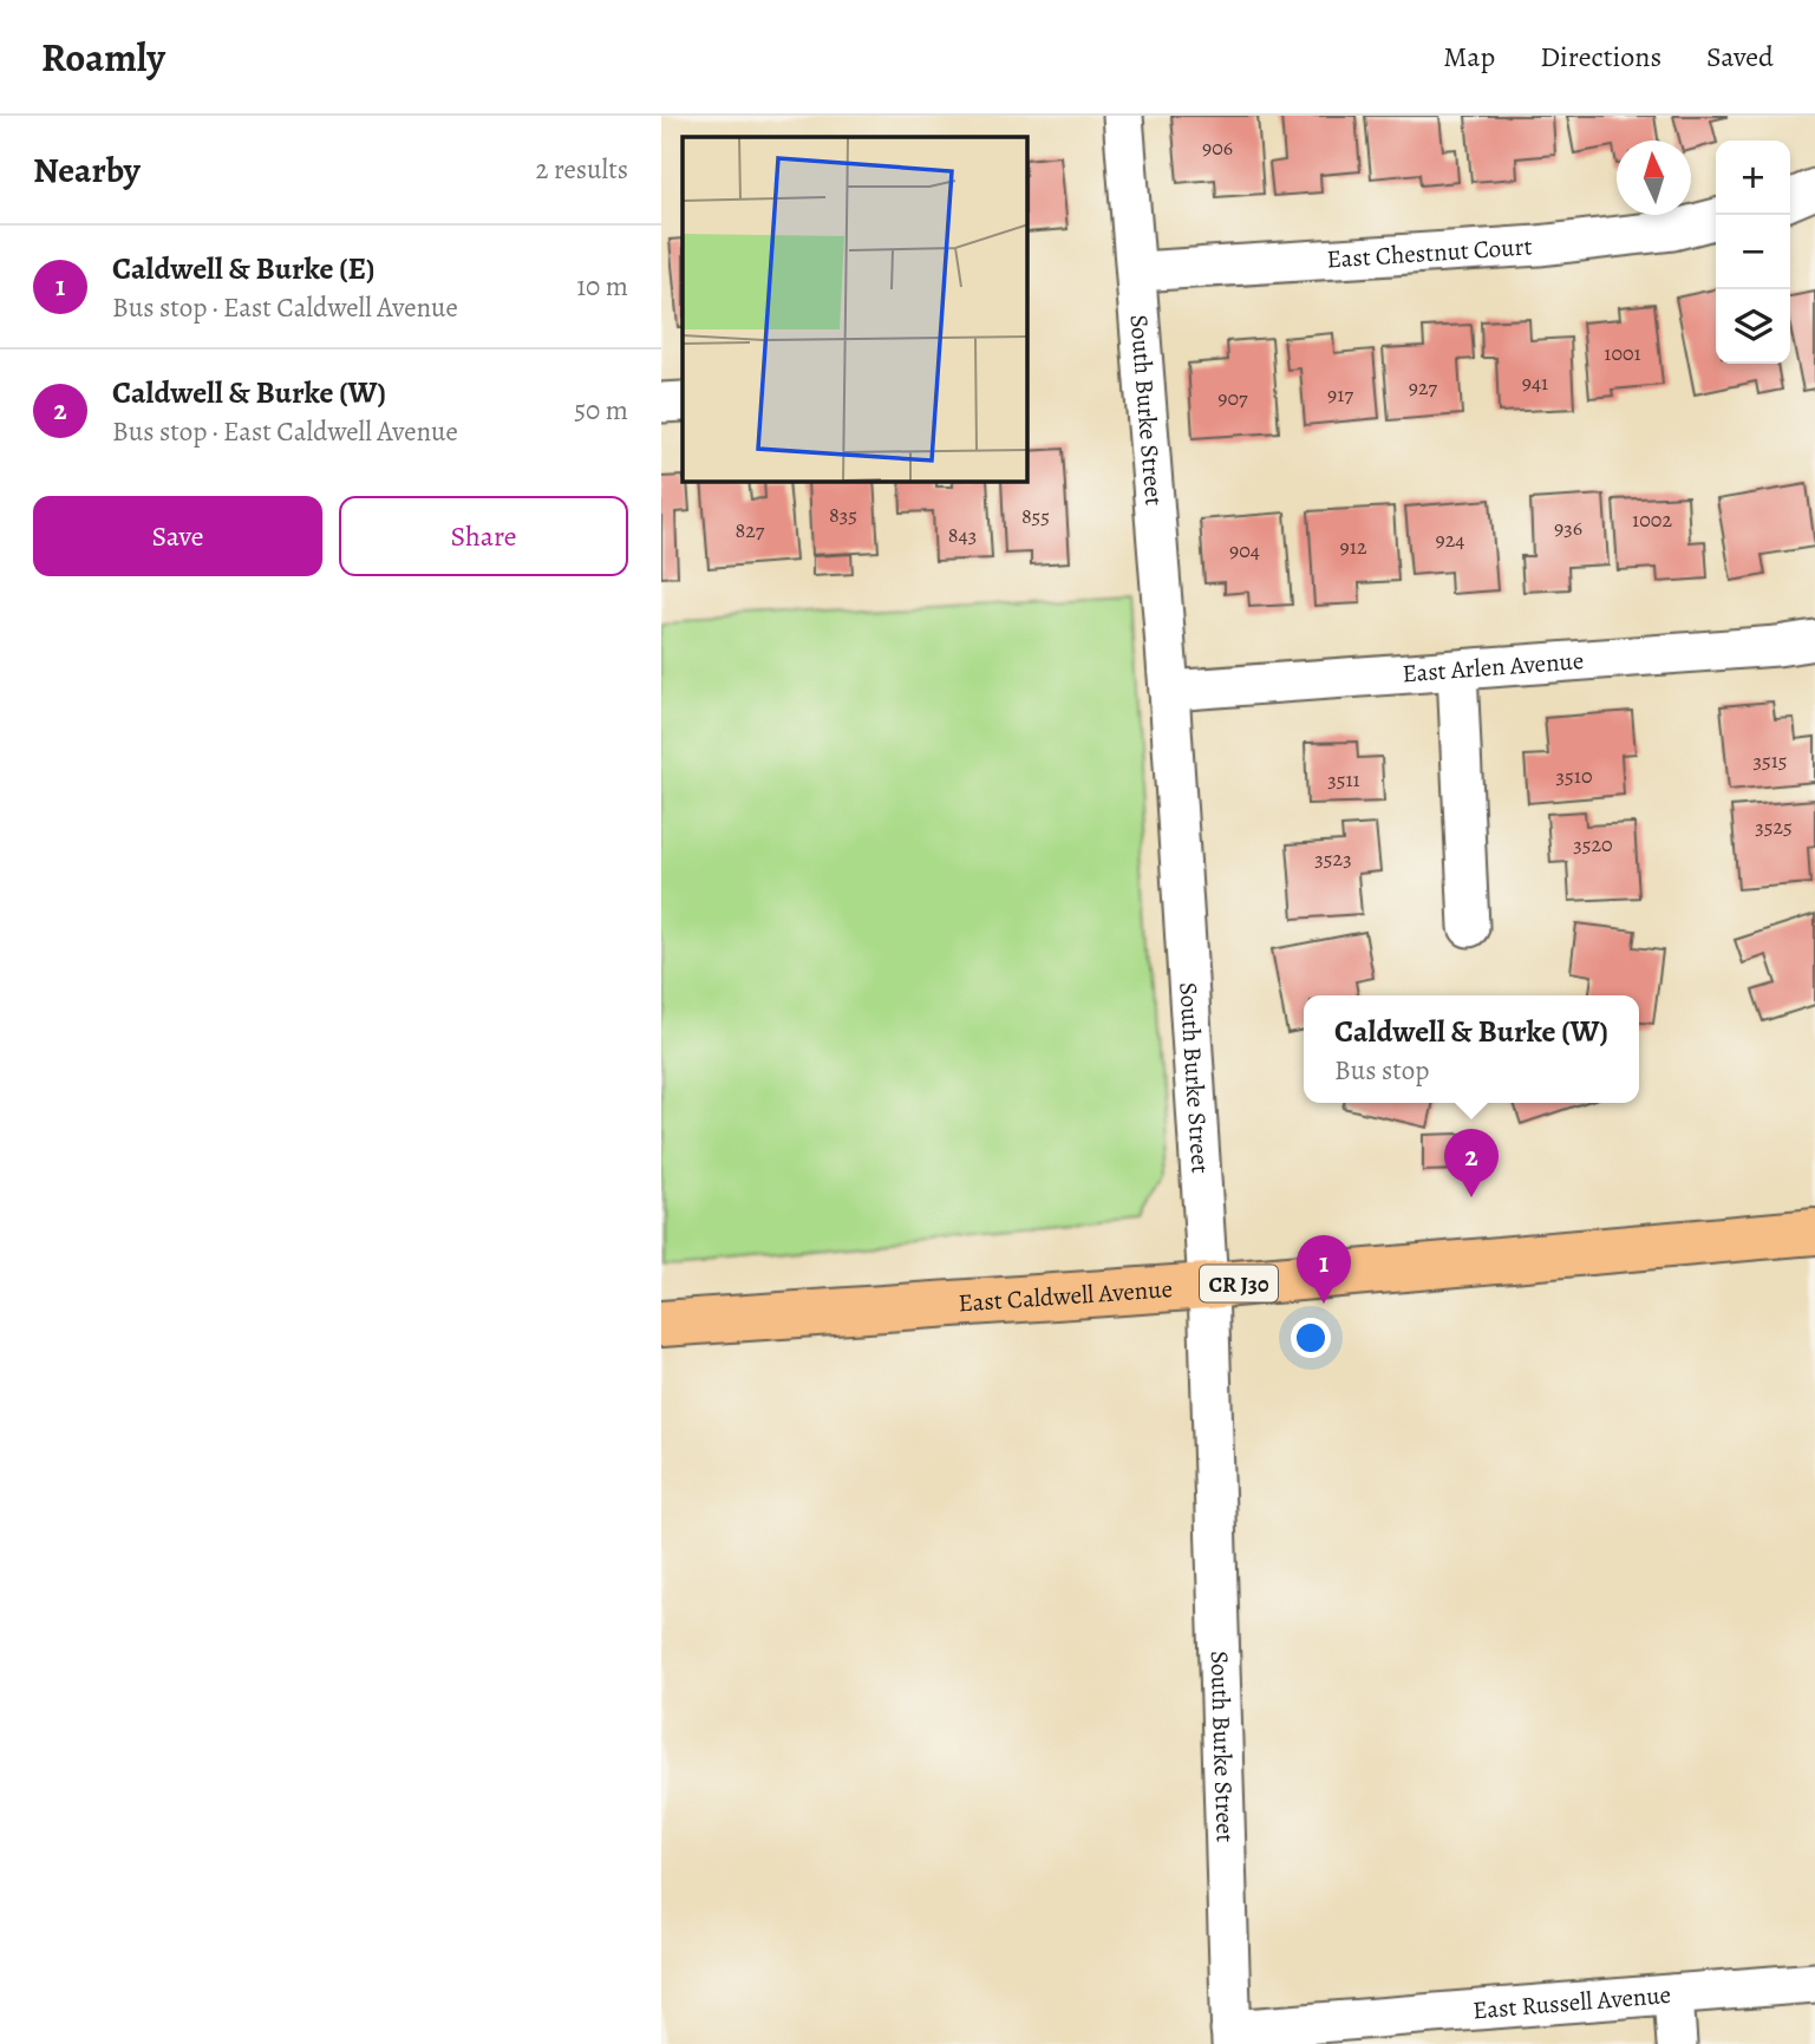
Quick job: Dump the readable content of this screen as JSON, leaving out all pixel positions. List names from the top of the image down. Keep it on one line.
{"streets":{"main road":["CR J30","East Caldwell Avenue"],"street":["East Chestnut Court","South Burke Street","East Arlen Avenue","East Russell Avenue"]},"crossings":[["East Chestnut Court","South Burke Street"],["South Burke Street","East Arlen Avenue"],["South Burke Street","East Caldwell Avenue"],["South Burke Street","East Russell Avenue"]],"house_numbers":["906","1001","941","927","917","907","835","855","1002","936","827","843","924","912","904","3515","3510","3511","3525","3520","3523"],"north":"top","page":{"header":"Roamly","nav":["Map","Directions","Saved"],"heading":["Nearby","2 results"],"map_buttons":["+","−"],"list":[{"mark":"1","name":"Caldwell & Burke (E)","note":"Bus stop · East Caldwell Avenue","value":"10 m"},{"mark":"2","name":"Caldwell & Burke (W)","note":"Bus stop · East Caldwell Avenue","value":"50 m"}],"buttons":["Save","Share"],"popup":["Caldwell & Burke (W)","Bus stop"],"pins":["2","1"]}}
